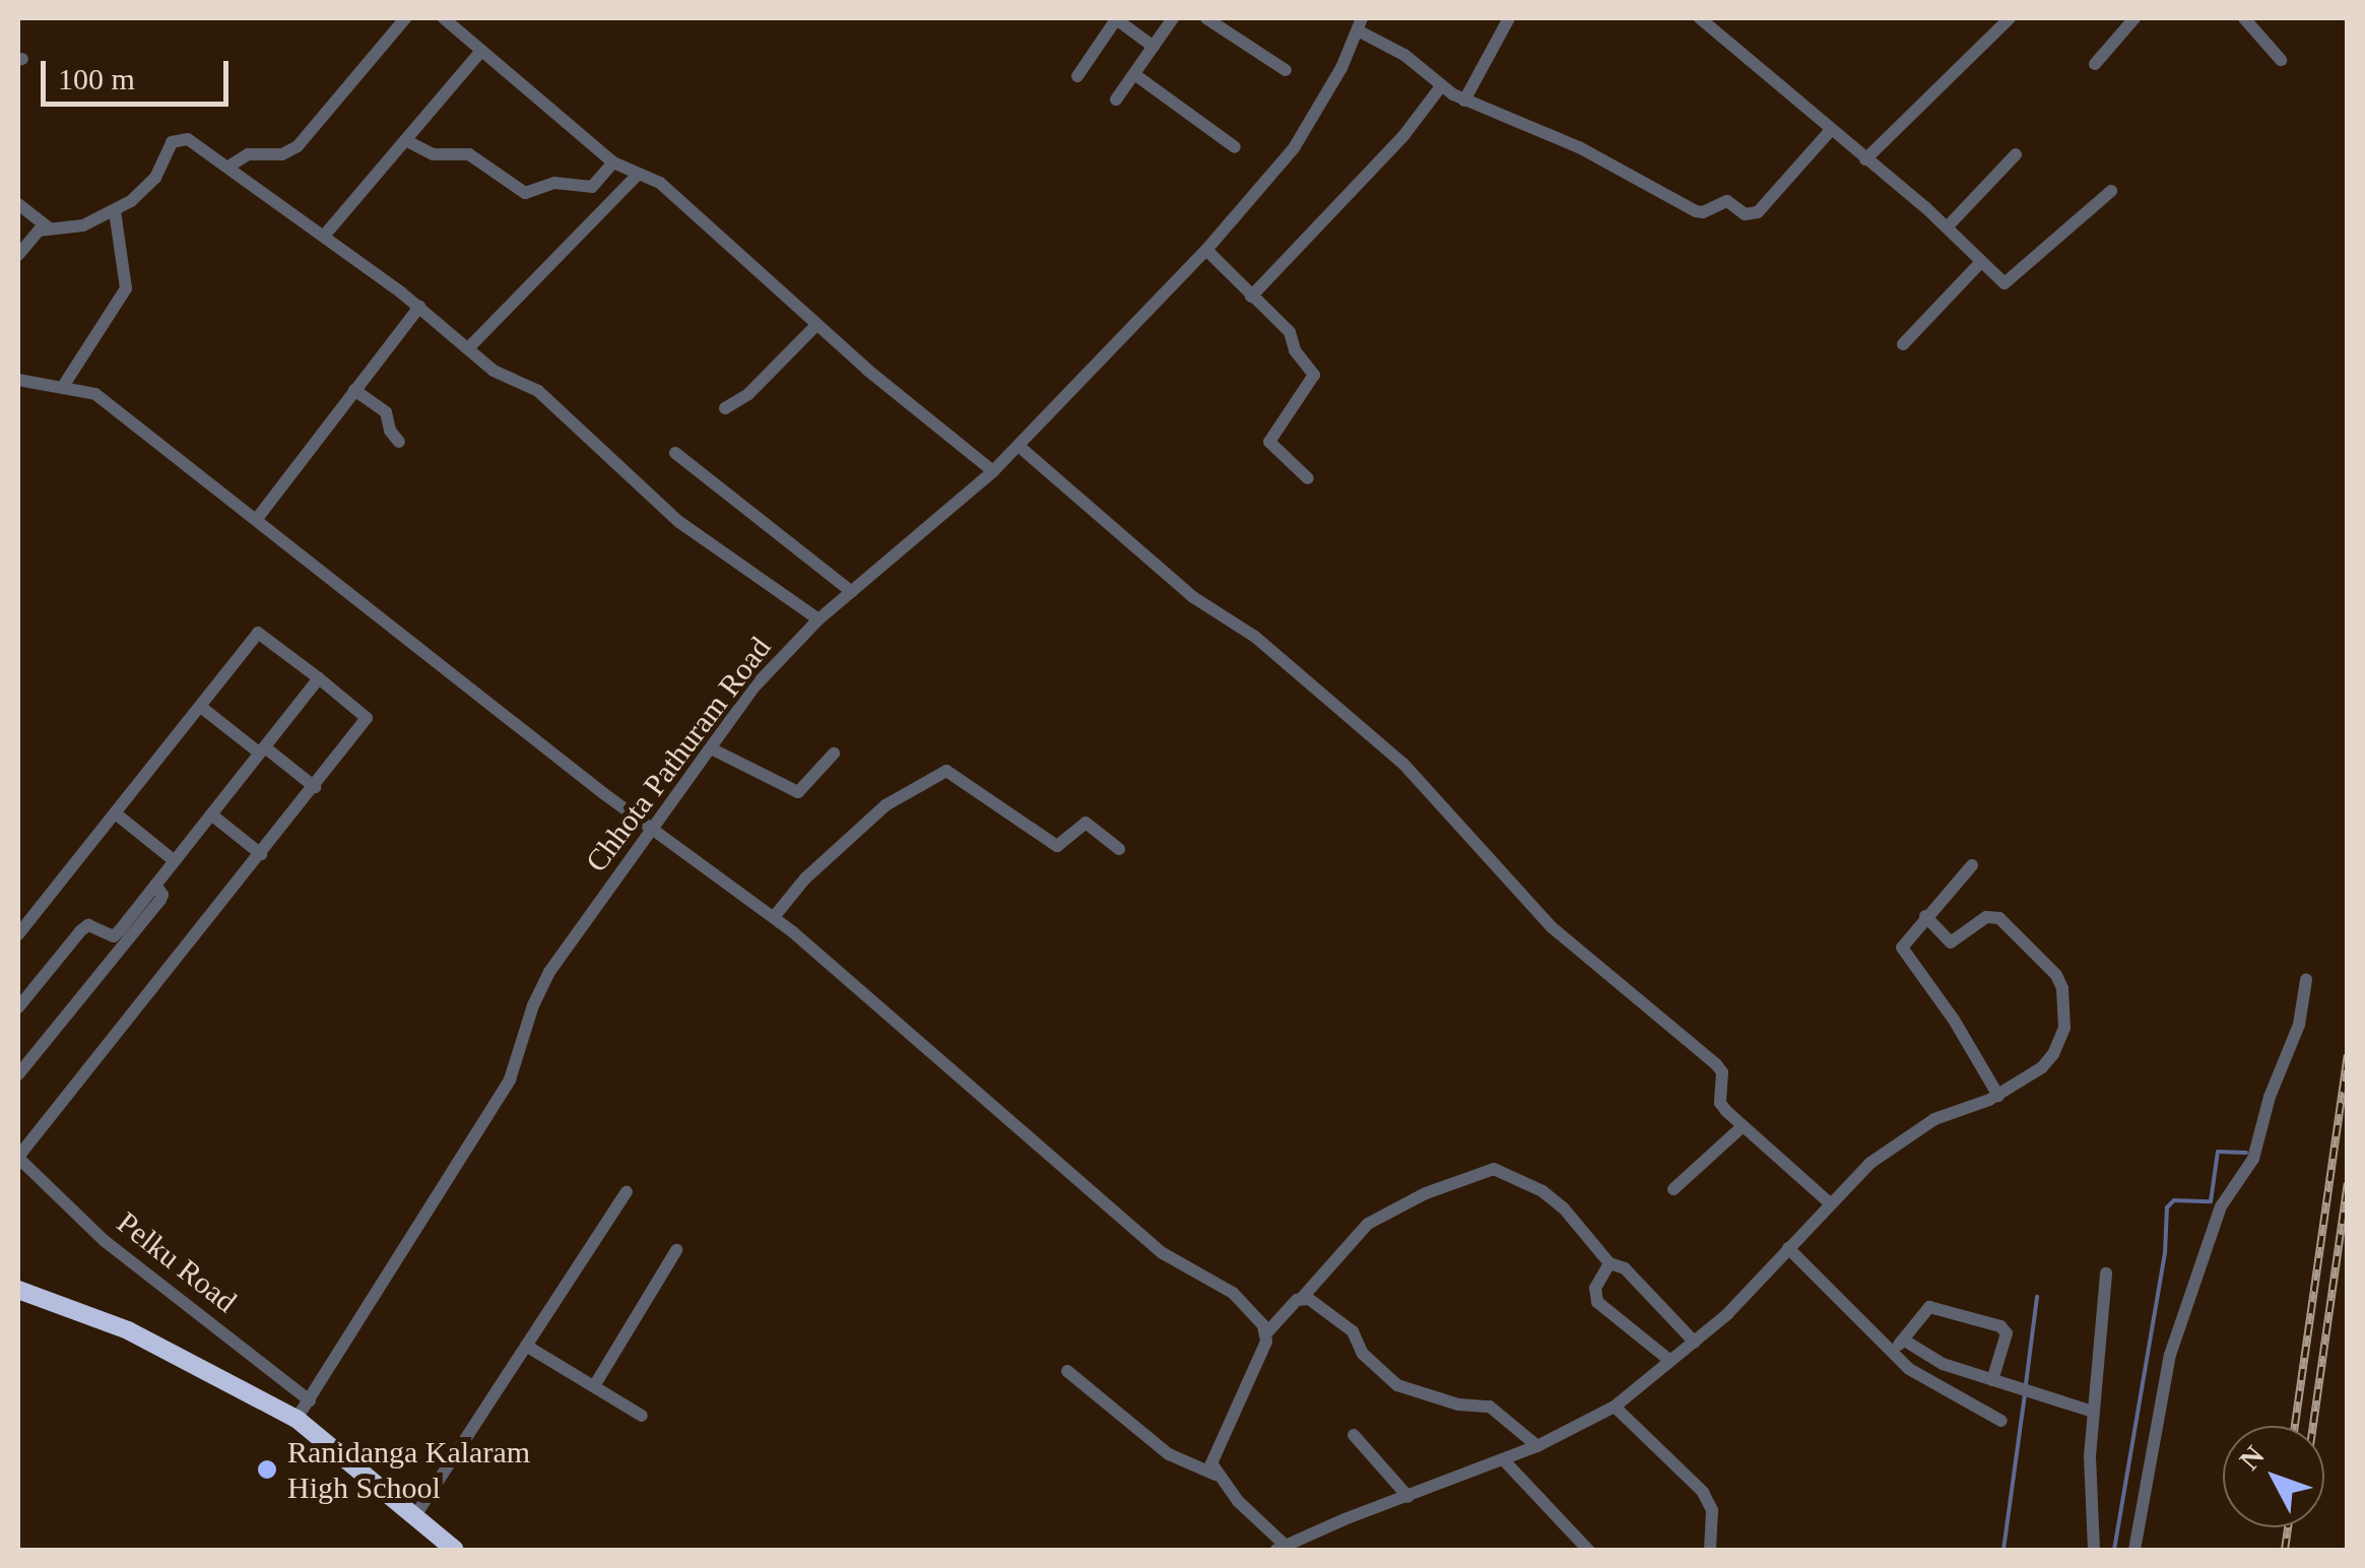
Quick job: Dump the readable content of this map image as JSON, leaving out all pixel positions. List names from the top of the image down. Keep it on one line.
{"streets":{"street":["Chhota Pathuram Road","Pelku Road"]},"crossings":[["Chhota Pathuram Road","Pelku Road"]],"places":["Ranidanga Kalaram High School"],"scale_bar":"100 m","north":"top left"}
